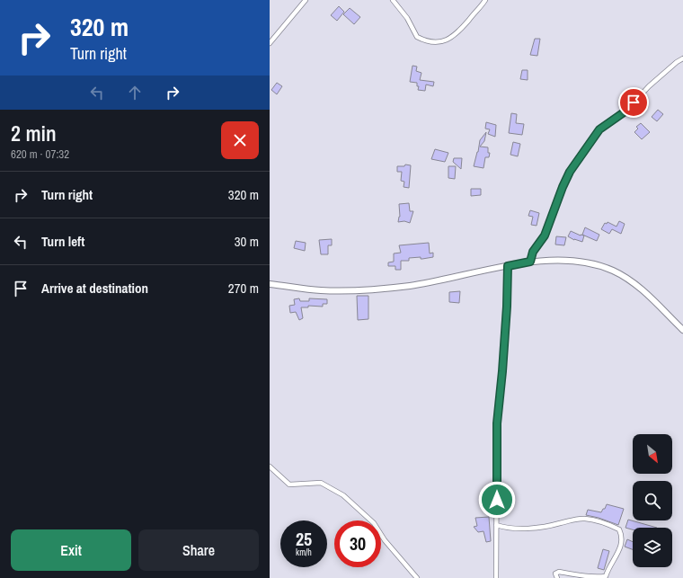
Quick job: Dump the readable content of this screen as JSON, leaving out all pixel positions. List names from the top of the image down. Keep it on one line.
{"north":"bottom right","page":{"turn":["320 m","Turn right"],"heading":["2 min","620 m · 07:32"],"list":[{"name":"Turn right","value":"320 m"},{"name":"Turn left","value":"30 m"},{"name":"Arrive at destination","value":"270 m"}],"speed":"25 km/h","limit":"30","buttons":["Exit","Share"]}}
